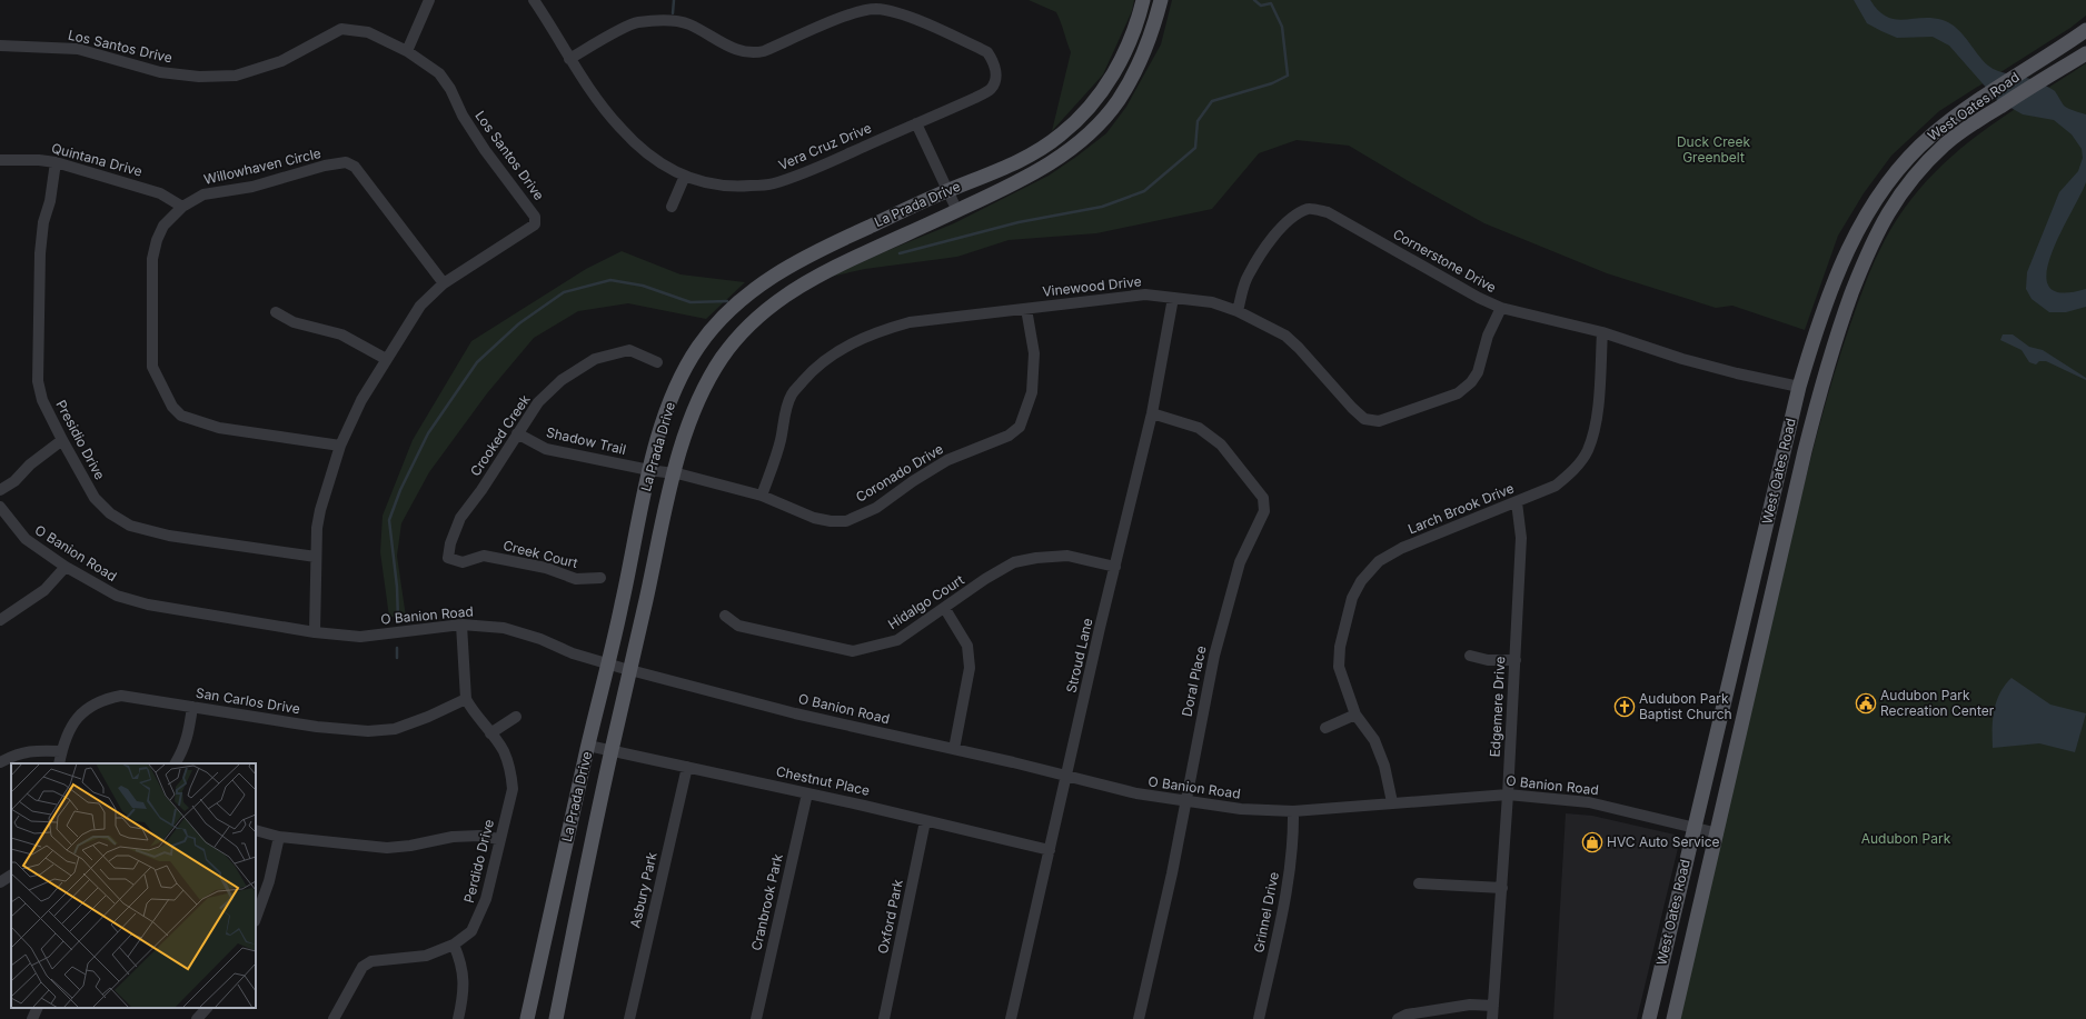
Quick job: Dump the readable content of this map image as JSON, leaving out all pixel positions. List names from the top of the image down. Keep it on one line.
{"streets":{"main road":["West Oates Road","La Prada Drive"],"street":["Los Santos Drive","Vera Cruz Drive","Quintana Drive","Willowhaven Circle","Cornerstone Drive","Vinewood Drive","Crooked Creek","Presidio Drive","Shadow Trail","Coronado Drive","Larch Brook Drive","O Banion Road","Creek Court","Hidalgo Court","Stroud Lane","Doral Place","San Carlos Drive","Edgemere Drive","Chestnut Place","Perdido Drive","Asbury Park","Cranbrook Park","Grinnel Drive","Oxford Park"]},"crossings":[["Los Santos Drive","Willowhaven Circle"],["West Oates Road","Cornerstone Drive"],["West Oates Road","O Banion Road"],["Quintana Drive","Willowhaven Circle"],["Quintana Drive","Presidio Drive"],["La Prada Drive","Shadow Trail"],["La Prada Drive","Coronado Drive"],["La Prada Drive","O Banion Road"],["La Prada Drive","Chestnut Place"],["Cornerstone Drive","Vinewood Drive"],["Cornerstone Drive","Larch Brook Drive"],["Vinewood Drive","Coronado Drive"],["Vinewood Drive","Stroud Lane"],["Crooked Creek","Shadow Trail"],["Crooked Creek","Creek Court"],["Shadow Trail","Coronado Drive"],["Larch Brook Drive","O Banion Road"],["Larch Brook Drive","Edgemere Drive"],["O Banion Road","Stroud Lane"],["O Banion Road","Doral Place"],["O Banion Road","Edgemere Drive"],["O Banion Road","Grinnel Drive"],["Hidalgo Court","Stroud Lane"],["Stroud Lane","Doral Place"],["Stroud Lane","Chestnut Place"],["San Carlos Drive","Perdido Drive"],["Chestnut Place","Asbury Park"],["Chestnut Place","Cranbrook Park"],["Chestnut Place","Oxford Park"]],"parks":["Duck Creek Greenbelt","Audubon Park"],"places":{"public building":["Audubon Park Recreation Center"],"church":["Audubon Park Baptist Church"],"shop":["HVC Auto Service"]}}
